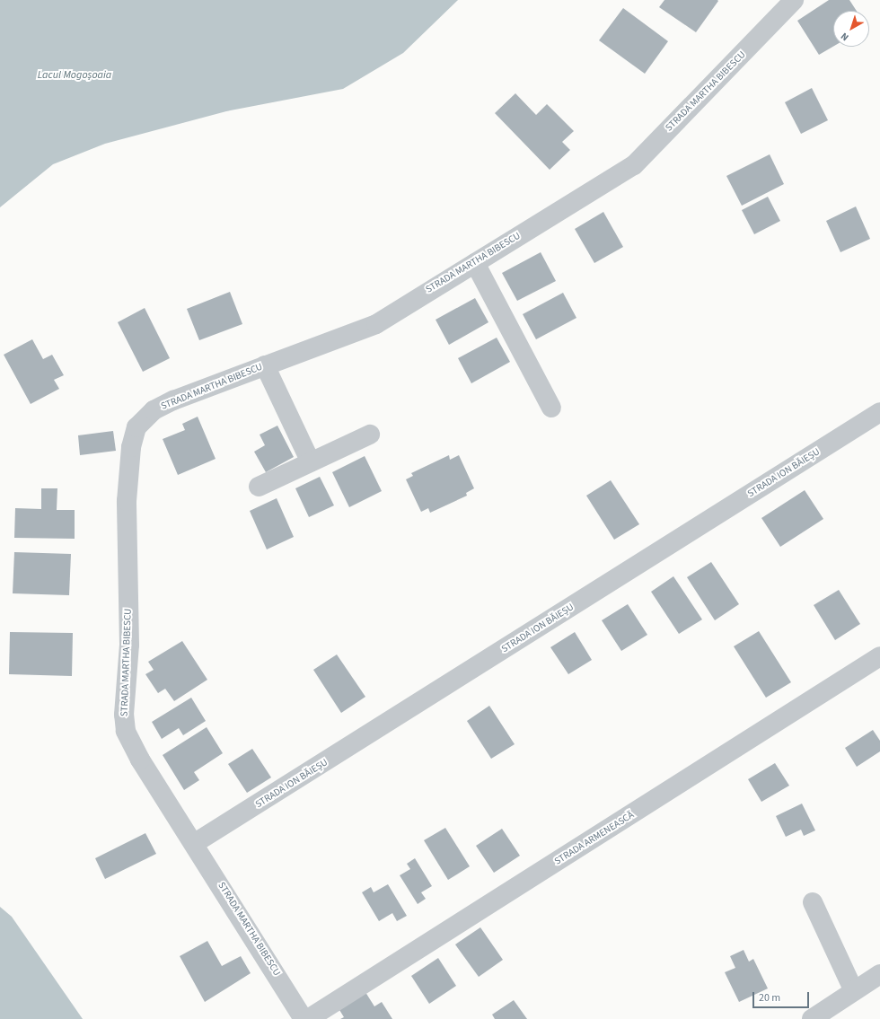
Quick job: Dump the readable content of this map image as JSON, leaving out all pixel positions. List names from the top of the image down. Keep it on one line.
{"streets":{"street":["STRADA MARTHA BIBESCU","STRADA ION BĂIEȘU","STRADA ARMENEASCĂ"]},"crossings":[["STRADA MARTHA BIBESCU","STRADA ION BĂIEȘU"]],"water":["Lacul Mogoșoaia"],"scale_bar":"20 m","north":"bottom left"}
